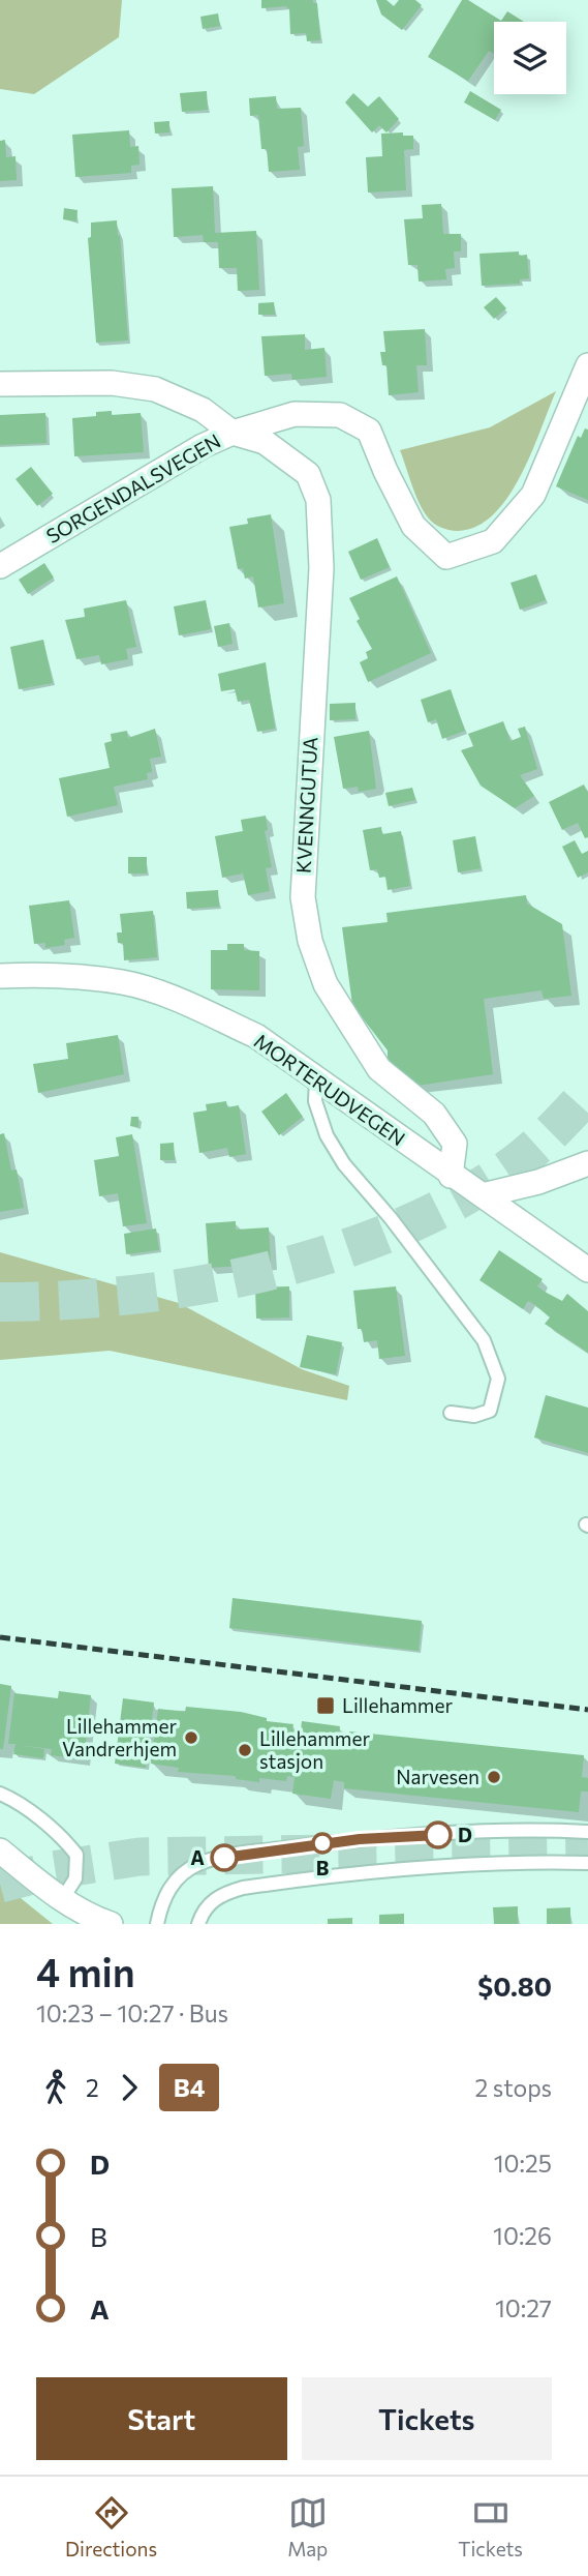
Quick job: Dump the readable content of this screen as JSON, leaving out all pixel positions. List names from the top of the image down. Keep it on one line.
{"streets":{"street":["SORGENDALSVEGEN","KVENNGUTUA","MORTERUDVEGEN"]},"crossings":[["SORGENDALSVEGEN","KVENNGUTUA"],["KVENNGUTUA","MORTERUDVEGEN"]],"places":{"transit":["Lillehammer"],"other":["Lillehammer Vandrerhjem","Lillehammer stasjon","Narvesen","D","B","A"]},"lines":["bus line B4"],"page":{"heading":["4 min","10:23 – 10:27 · Bus","$0.80"],"legs":["2","B4","2 stops"],"list":[{"name":"D","value":"10:25"},{"name":"B","value":"10:26"},{"name":"A","value":"10:27"}],"buttons":["Start","Tickets"],"tabs":["Directions","Map","Tickets"]}}
